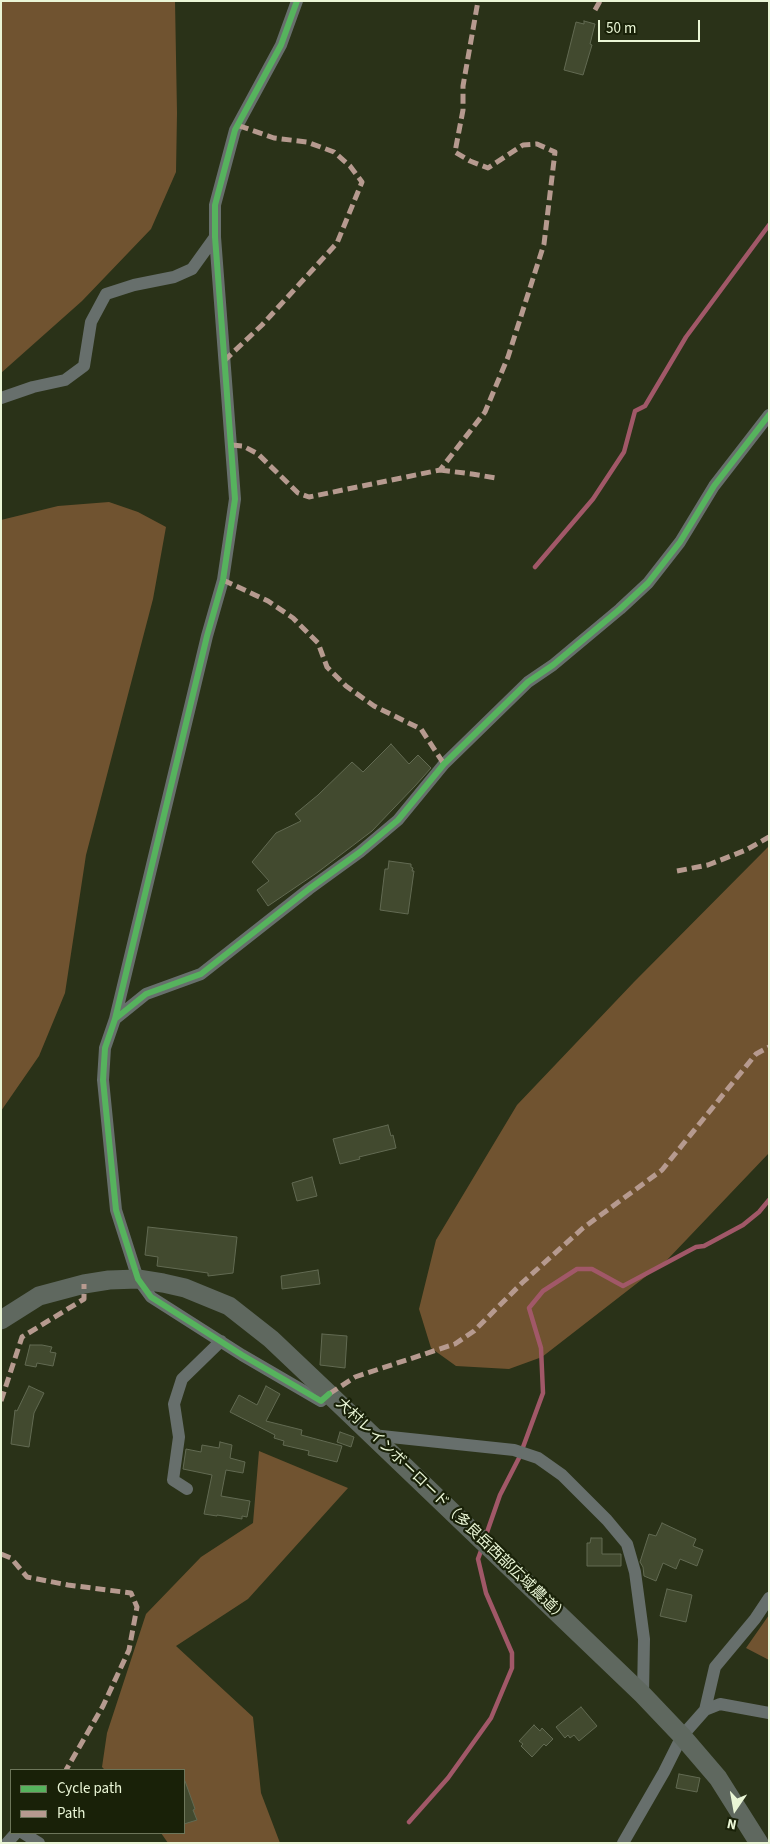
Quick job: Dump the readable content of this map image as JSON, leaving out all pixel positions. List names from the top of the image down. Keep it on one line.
{"streets":{"street":["大村レインボーロード（多良岳西部広域農道）"]},"legend":["Cycle path","Path"],"scale_bar":"50 m","north":"bottom"}
